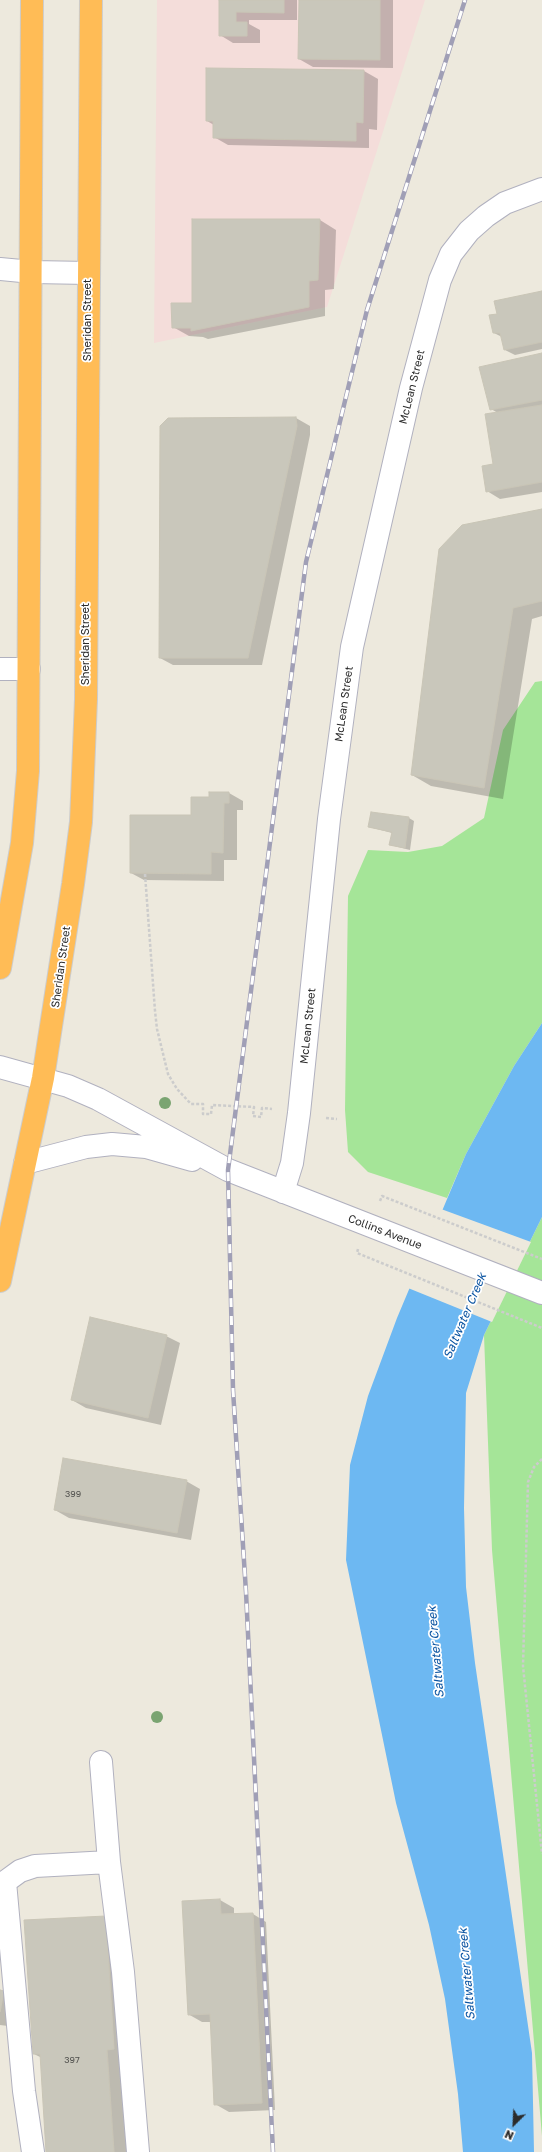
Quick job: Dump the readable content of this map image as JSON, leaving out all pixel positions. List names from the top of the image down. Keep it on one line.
{"streets":{"highway":["Sheridan Street"],"street":["McLean Street","Collins Avenue"]},"crossings":[["Sheridan Street","Collins Avenue"],["McLean Street","Collins Avenue"]],"water":["Saltwater Creek"],"house_numbers":["399","397"],"north":"bottom left"}
